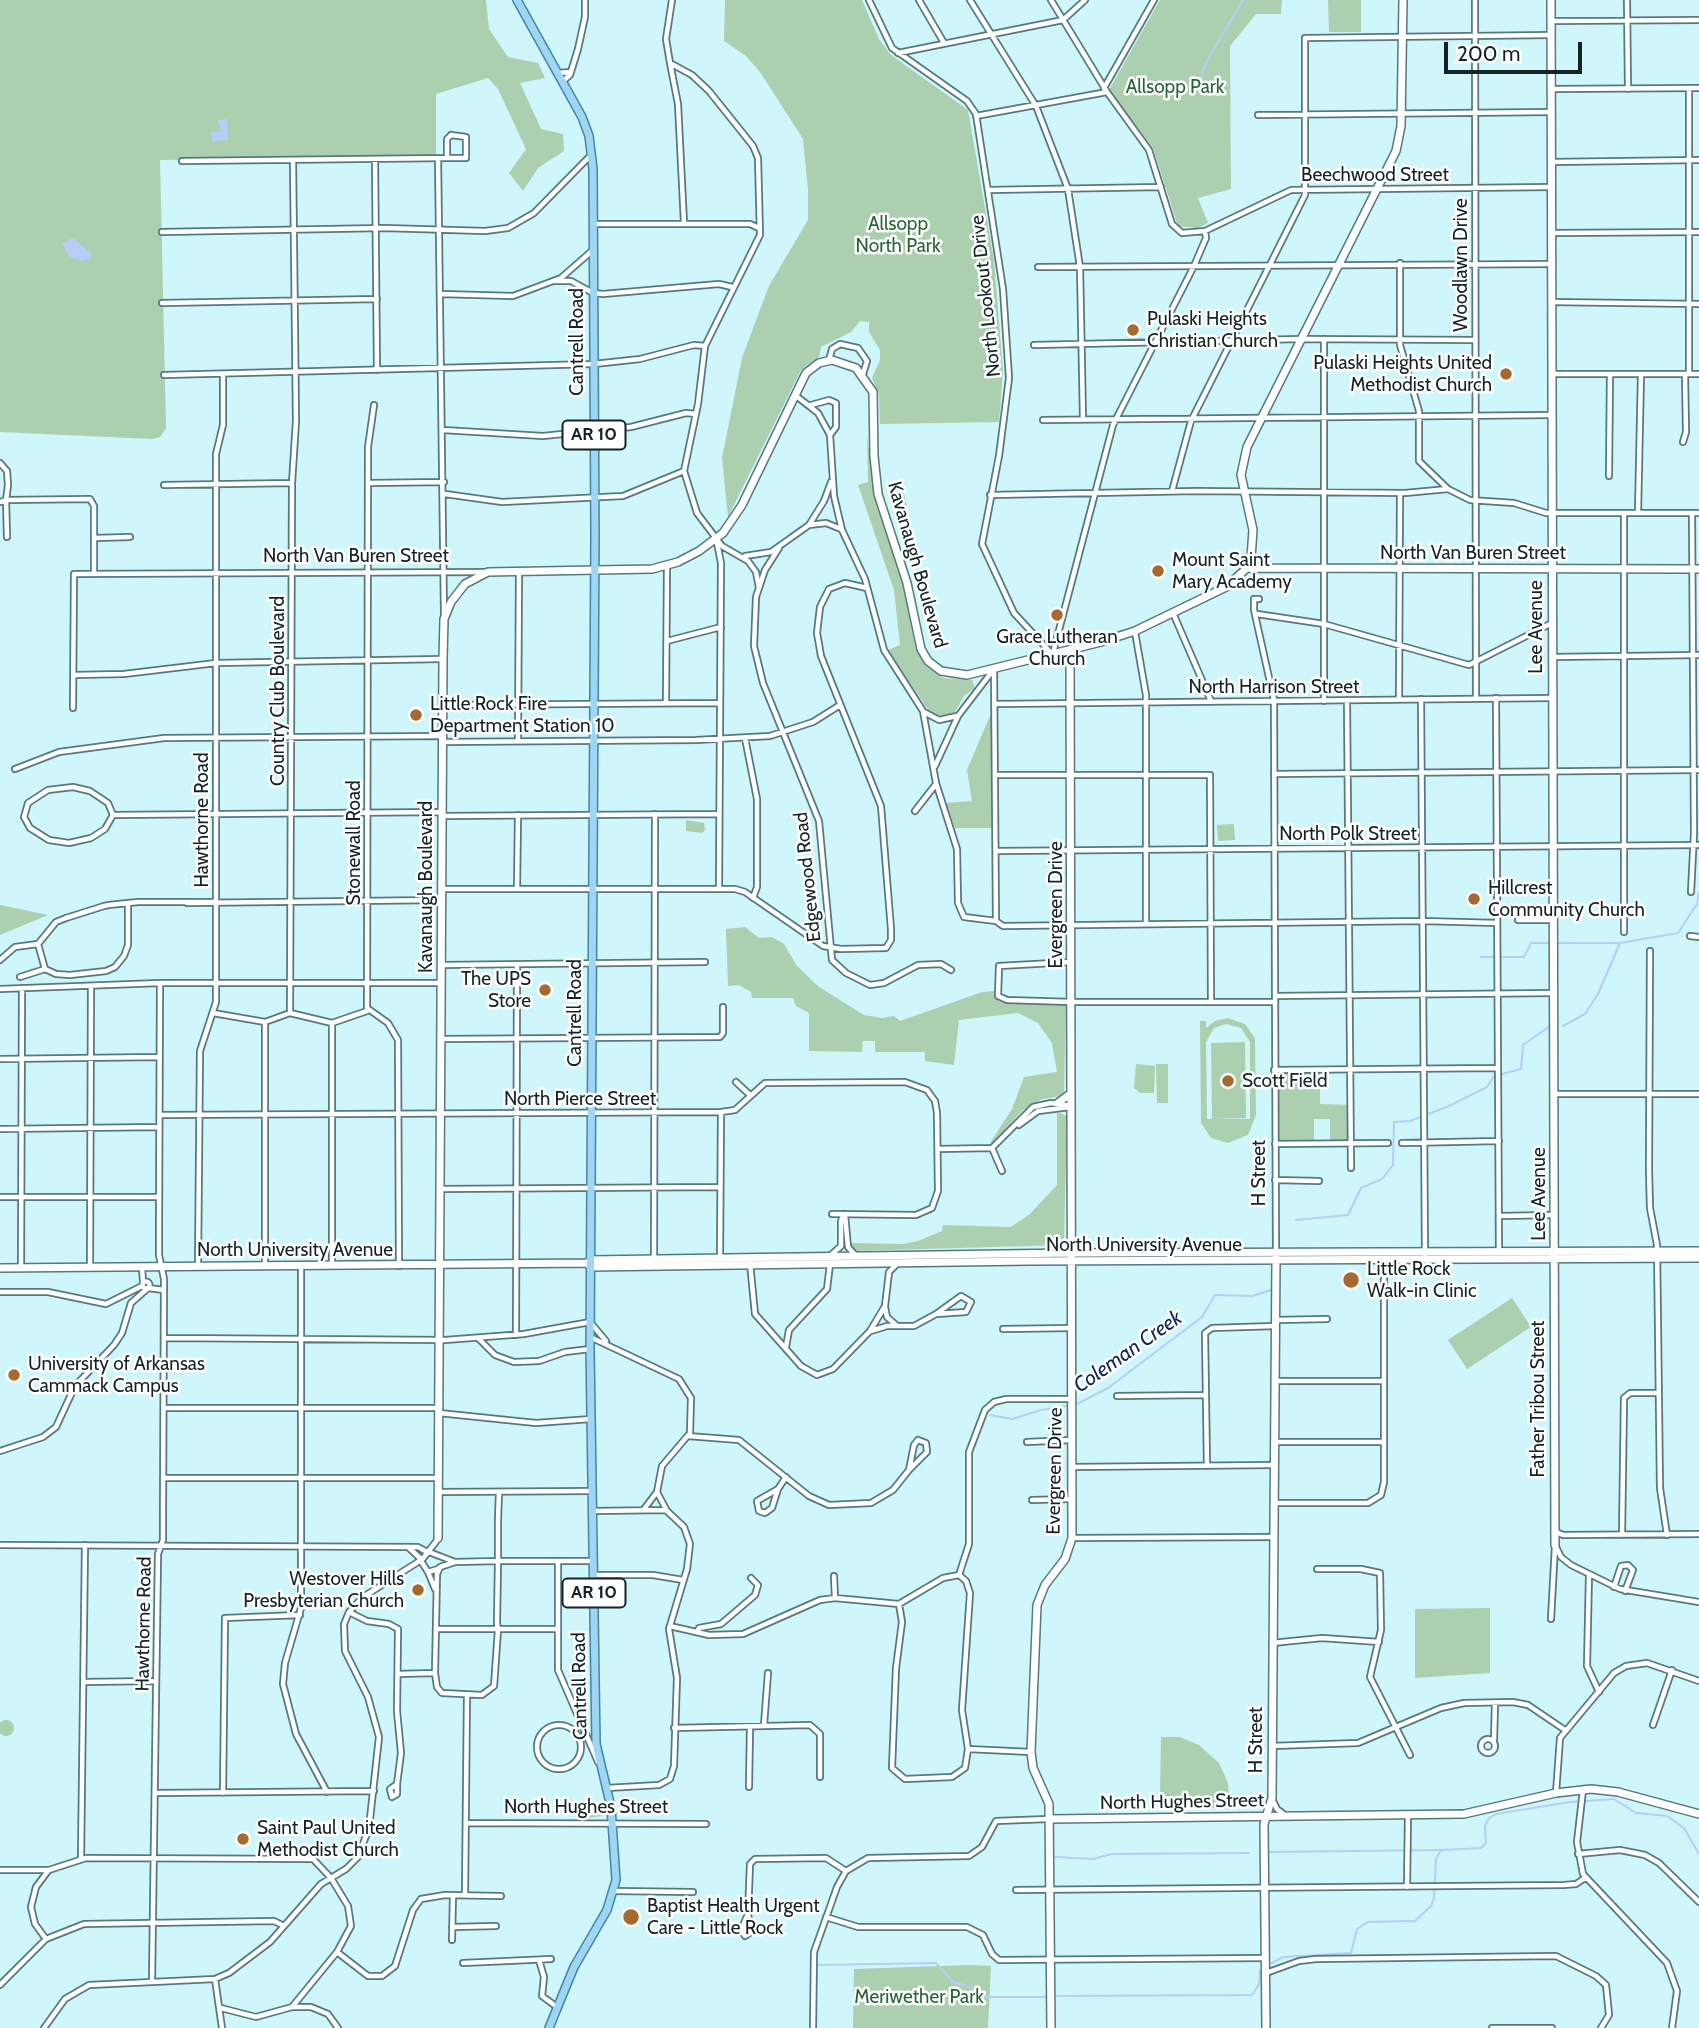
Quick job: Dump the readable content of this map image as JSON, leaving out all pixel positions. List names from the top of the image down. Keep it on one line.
{"streets":{"main road":["Cantrell Road","AR 10"],"street":["Beechwood Street","Woodlawn Drive","North Lookout Drive","North Van Buren Street","Kavanaugh Boulevard","Lee Avenue","North Harrison Street","Country Club Boulevard","Hawthorne Road","North Polk Street","Stonewall Road","Edgewood Road","Evergreen Drive","North Pierce Street","H Street","North University Avenue","Father Tribou Street","North Hughes Street"]},"crossings":[["Beechwood Street","Woodlawn Drive"],["Beechwood Street","Lee Avenue"],["Woodlawn Drive","North Van Buren Street"],["Woodlawn Drive","North Harrison Street"],["North Lookout Drive","Kavanaugh Boulevard"],["Cantrell Road","North Pierce Street"],["Cantrell Road","North University Avenue"],["Cantrell Road","North Hughes Street"],["North Van Buren Street","Kavanaugh Boulevard"],["North Van Buren Street","Lee Avenue"],["North Van Buren Street","Country Club Boulevard"],["North Van Buren Street","Hawthorne Road"],["North Van Buren Street","Stonewall Road"],["Kavanaugh Boulevard","Evergreen Drive"],["Kavanaugh Boulevard","North Pierce Street"],["Kavanaugh Boulevard","North University Avenue"],["Lee Avenue","North Harrison Street"],["Lee Avenue","North Polk Street"],["Lee Avenue","North University Avenue"],["Lee Avenue","Father Tribou Street"],["North Harrison Street","Evergreen Drive"],["North Harrison Street","H Street"],["Hawthorne Road","North Pierce Street"],["Hawthorne Road","North University Avenue"],["North Polk Street","Evergreen Drive"],["North Polk Street","H Street"],["Evergreen Drive","North University Avenue"],["Evergreen Drive","North Hughes Street"],["H Street","North University Avenue"],["H Street","North Hughes Street"],["North University Avenue","Father Tribou Street"]],"water":["Coleman Creek"],"parks":["Allsopp Park","Allsopp North Park","Meriwether Park"],"places":["Pulaski Heights Christian Church","Pulaski Heights United Methodist Church","Mount Saint Mary Academy","Grace Lutheran Church","Little Rock Fire Department Station 10","Hillcrest Community Church","The UPS Store","Scott Field","Little Rock Walk-in Clinic","University of Arkansas Cammack Campus","Westover Hills Presbyterian Church","Saint Paul United Methodist Church","Baptist Health Urgent Care - Little Rock"],"scale_bar":"200 m"}
